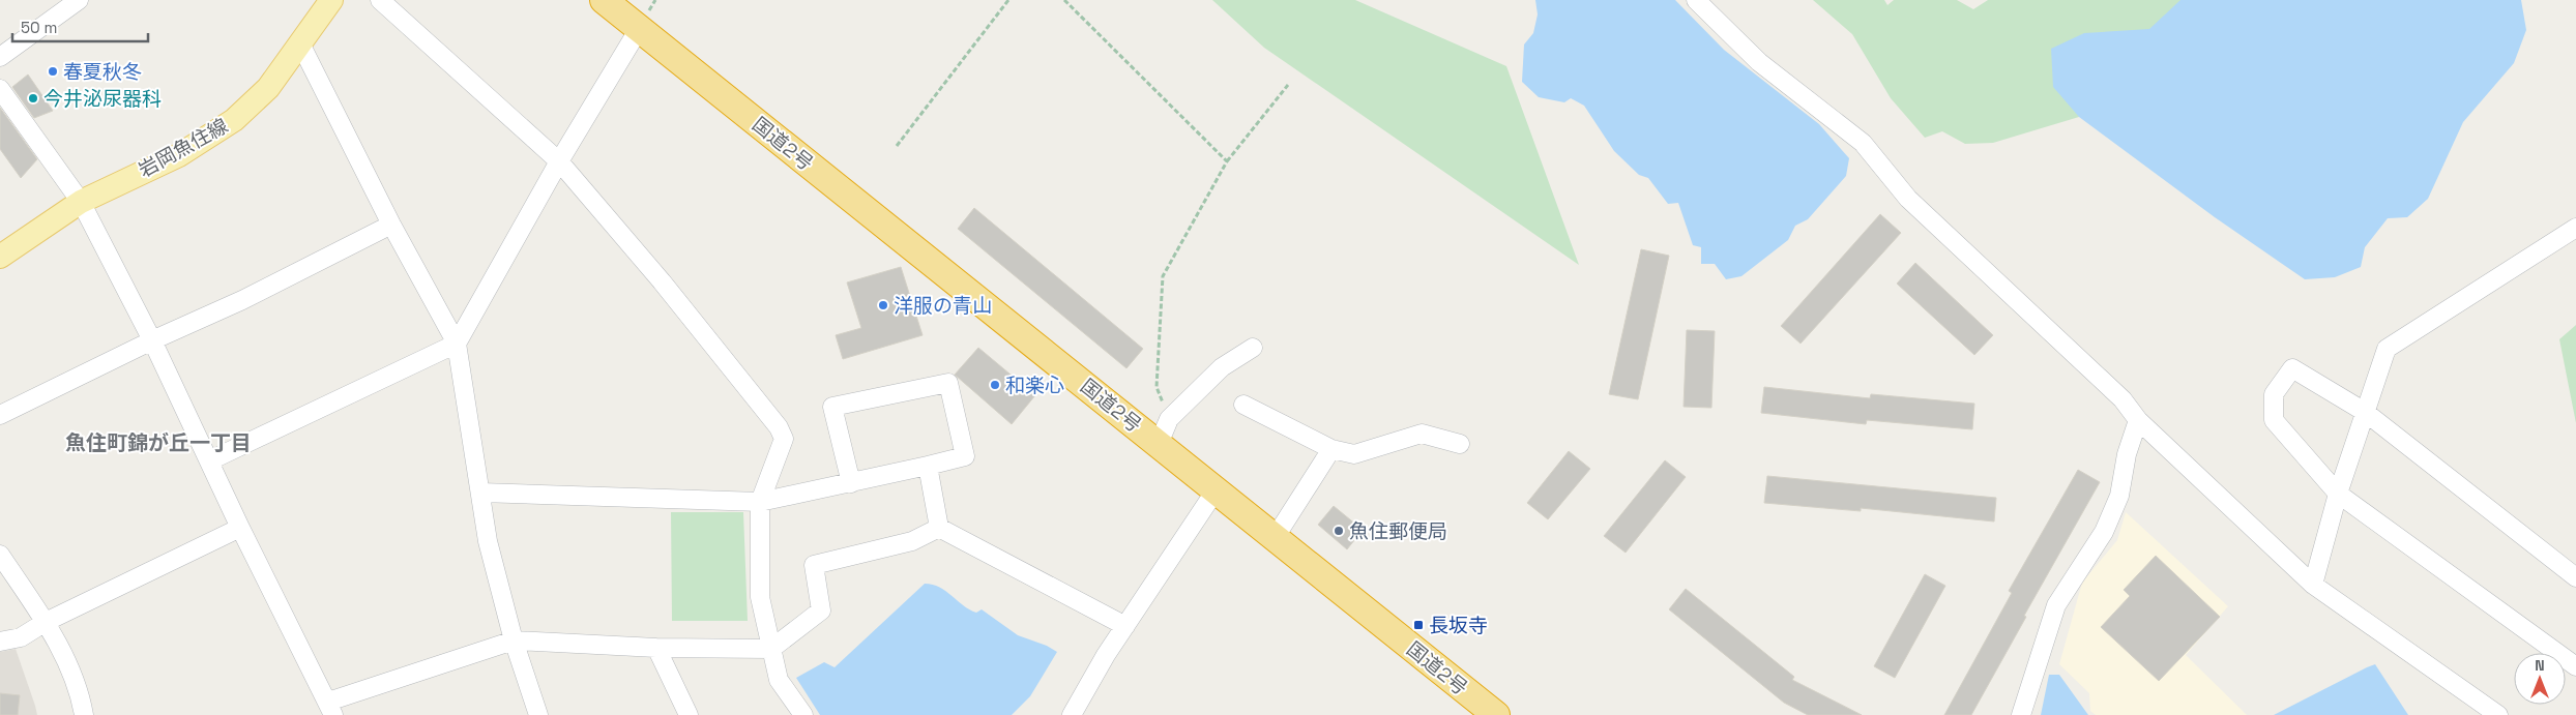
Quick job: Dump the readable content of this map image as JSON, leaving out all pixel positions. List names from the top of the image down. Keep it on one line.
{"streets":{"highway":["国道2号"],"main road":["岩岡魚住線"]},"districts":["魚住町錦が丘一丁目"],"places":{"other":["春夏秋冬","今井泌尿器科","洋服の青山","和楽心","魚住郵便局"],"transit":["長坂寺"]},"scale_bar":"50 m","north":"top"}
